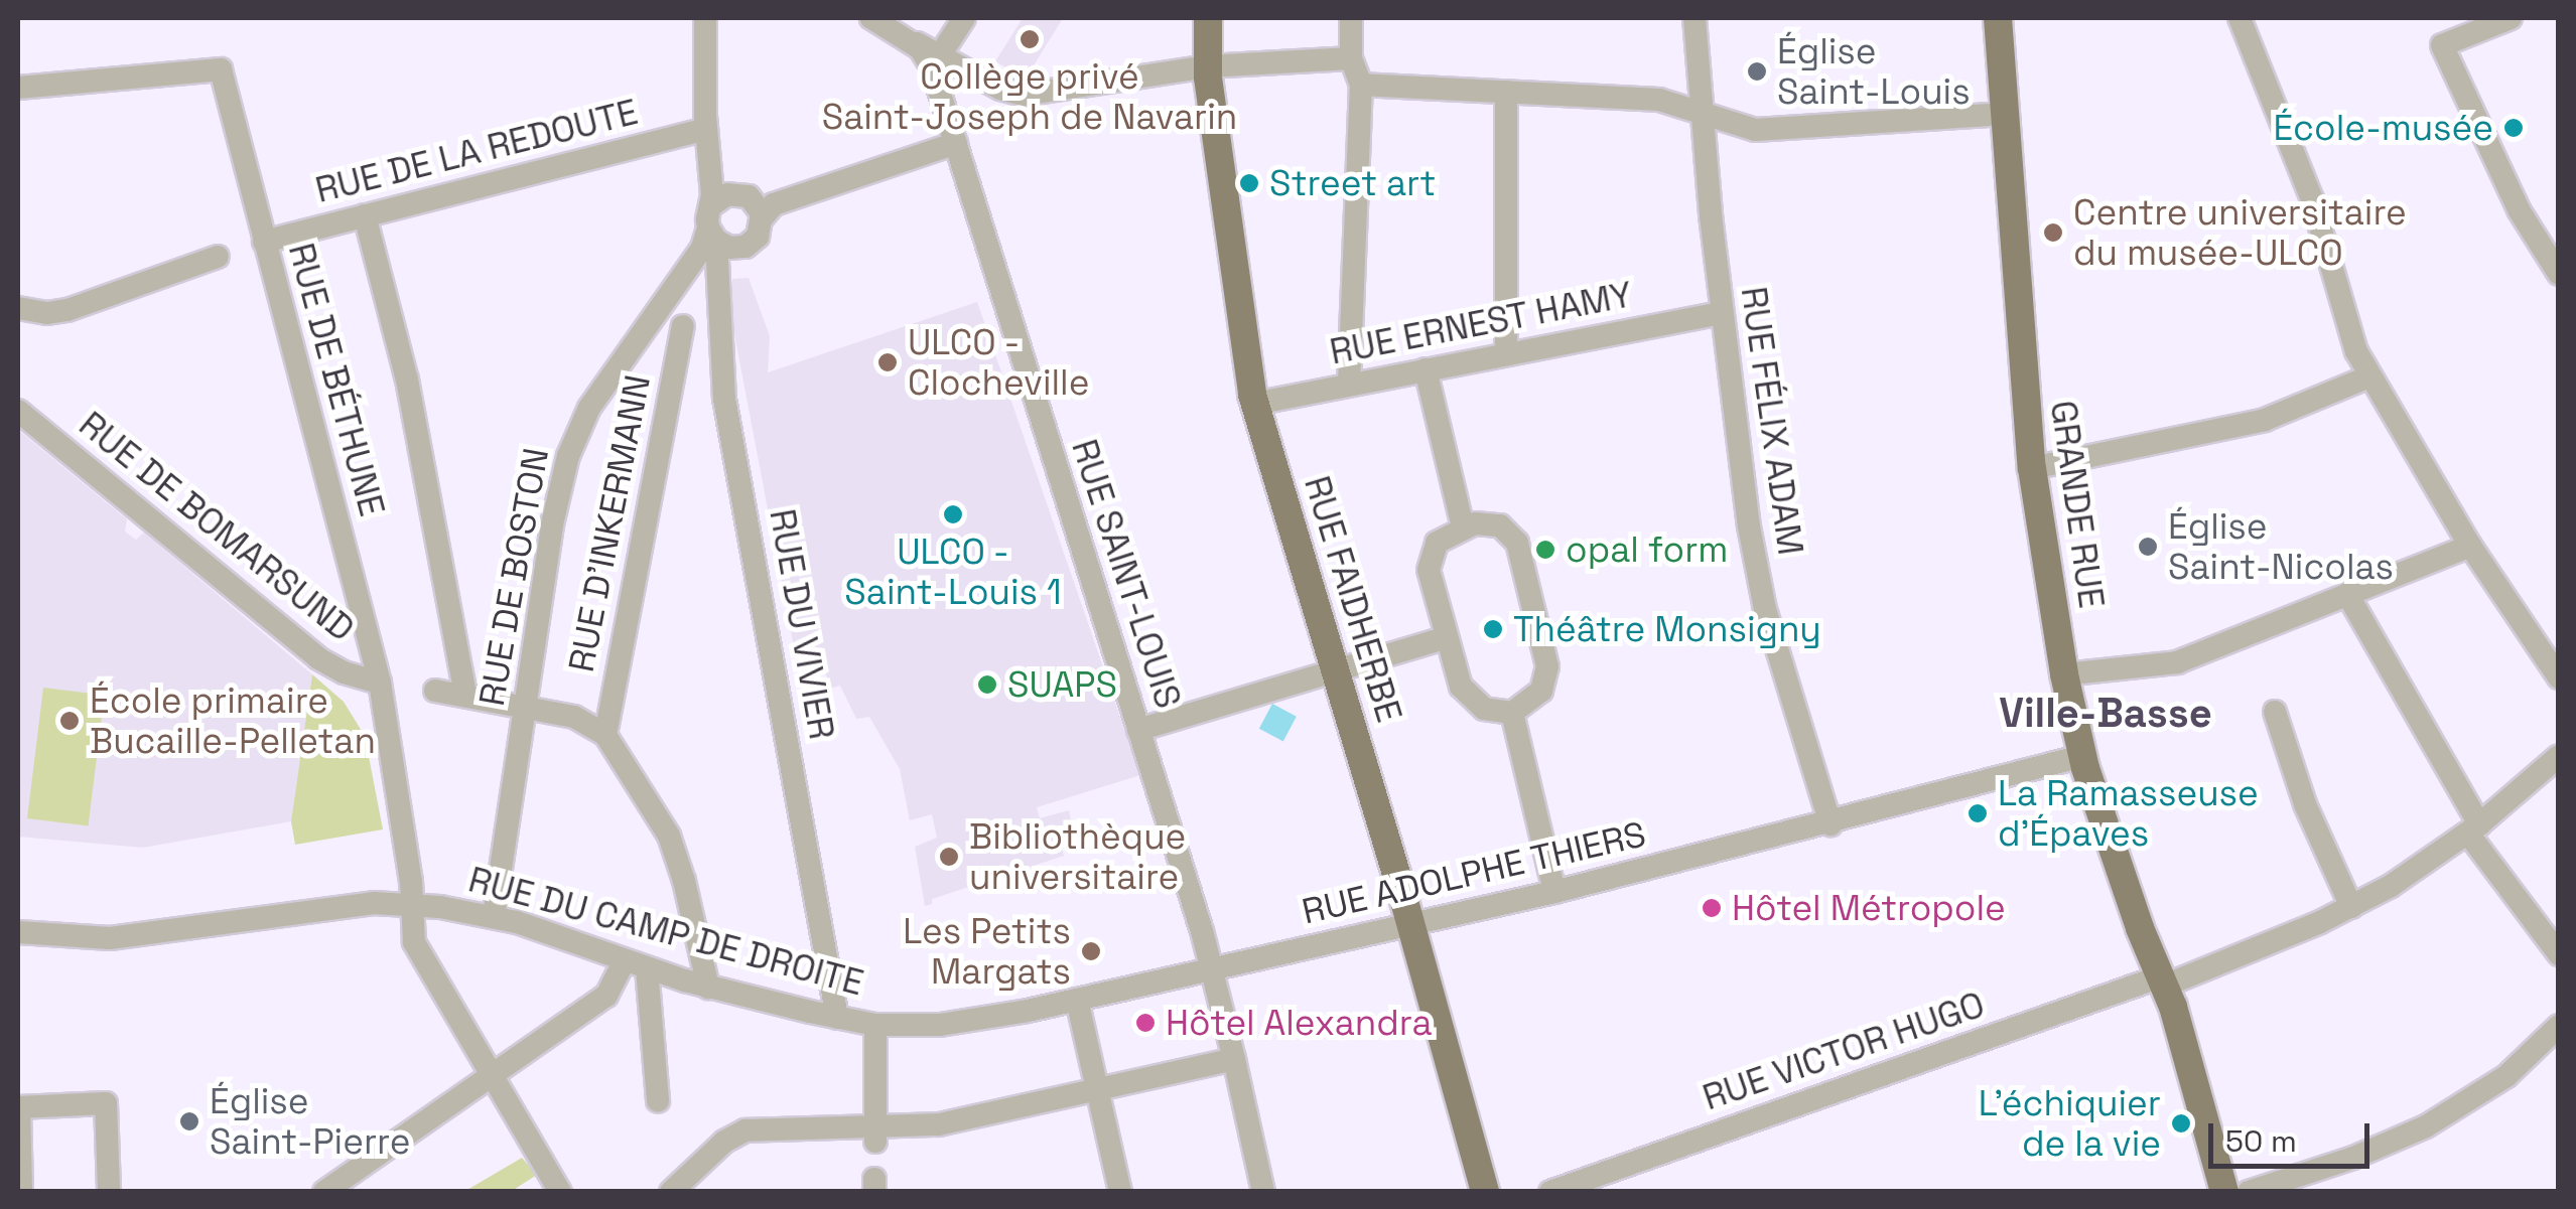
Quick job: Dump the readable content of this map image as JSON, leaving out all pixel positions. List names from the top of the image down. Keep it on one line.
{"streets":{"main road":["GRANDE RUE","RUE FAIDHERBE"],"street":["RUE DE LA REDOUTE","RUE ERNEST HAMY","RUE DE BÉTHUNE","RUE FÉLIX ADAM","RUE D'INKERMANN","RUE DE BOMARSUND","RUE SAINT-LOUIS","RUE DE BOSTON","RUE DU VIVIER","RUE ADOLPHE THIERS","RUE DU CAMP DE DROITE","RUE VICTOR HUGO"]},"crossings":[["RUE DE LA REDOUTE","RUE DE BÉTHUNE"],["RUE DE LA REDOUTE","RUE DU VIVIER"],["RUE ERNEST HAMY","RUE FÉLIX ADAM"],["RUE ERNEST HAMY","RUE FAIDHERBE"],["RUE DE BÉTHUNE","RUE DE BOMARSUND"],["RUE DE BÉTHUNE","RUE DU CAMP DE DROITE"],["RUE FÉLIX ADAM","RUE ADOLPHE THIERS"],["GRANDE RUE","RUE ADOLPHE THIERS"],["GRANDE RUE","RUE VICTOR HUGO"],["RUE SAINT-LOUIS","RUE ADOLPHE THIERS"],["RUE DE BOSTON","RUE DU VIVIER"],["RUE DE BOSTON","RUE DU CAMP DE DROITE"],["RUE FAIDHERBE","RUE ADOLPHE THIERS"],["RUE DU VIVIER","RUE DU CAMP DE DROITE"],["RUE ADOLPHE THIERS","RUE DU CAMP DE DROITE"]],"districts":["Ville-Basse"],"places":["Collège privé Saint-Joseph de Navarin","Église Saint-Louis","École-musée","Street art","Centre universitaire du musée-ULCO","ULCO - Clocheville","ULCO - Saint-Louis 1","Église Saint-Nicolas","opal form","Théâtre Monsigny","SUAPS","École primaire Bucaille-Pelletan","La Ramasseuse d'Épaves","Bibliothèque universitaire","Hôtel Métropole","Les Petits Margats","Hôtel Alexandra","Église Saint-Pierre","L’échiquier de la vie"],"scale_bar":"50 m"}
